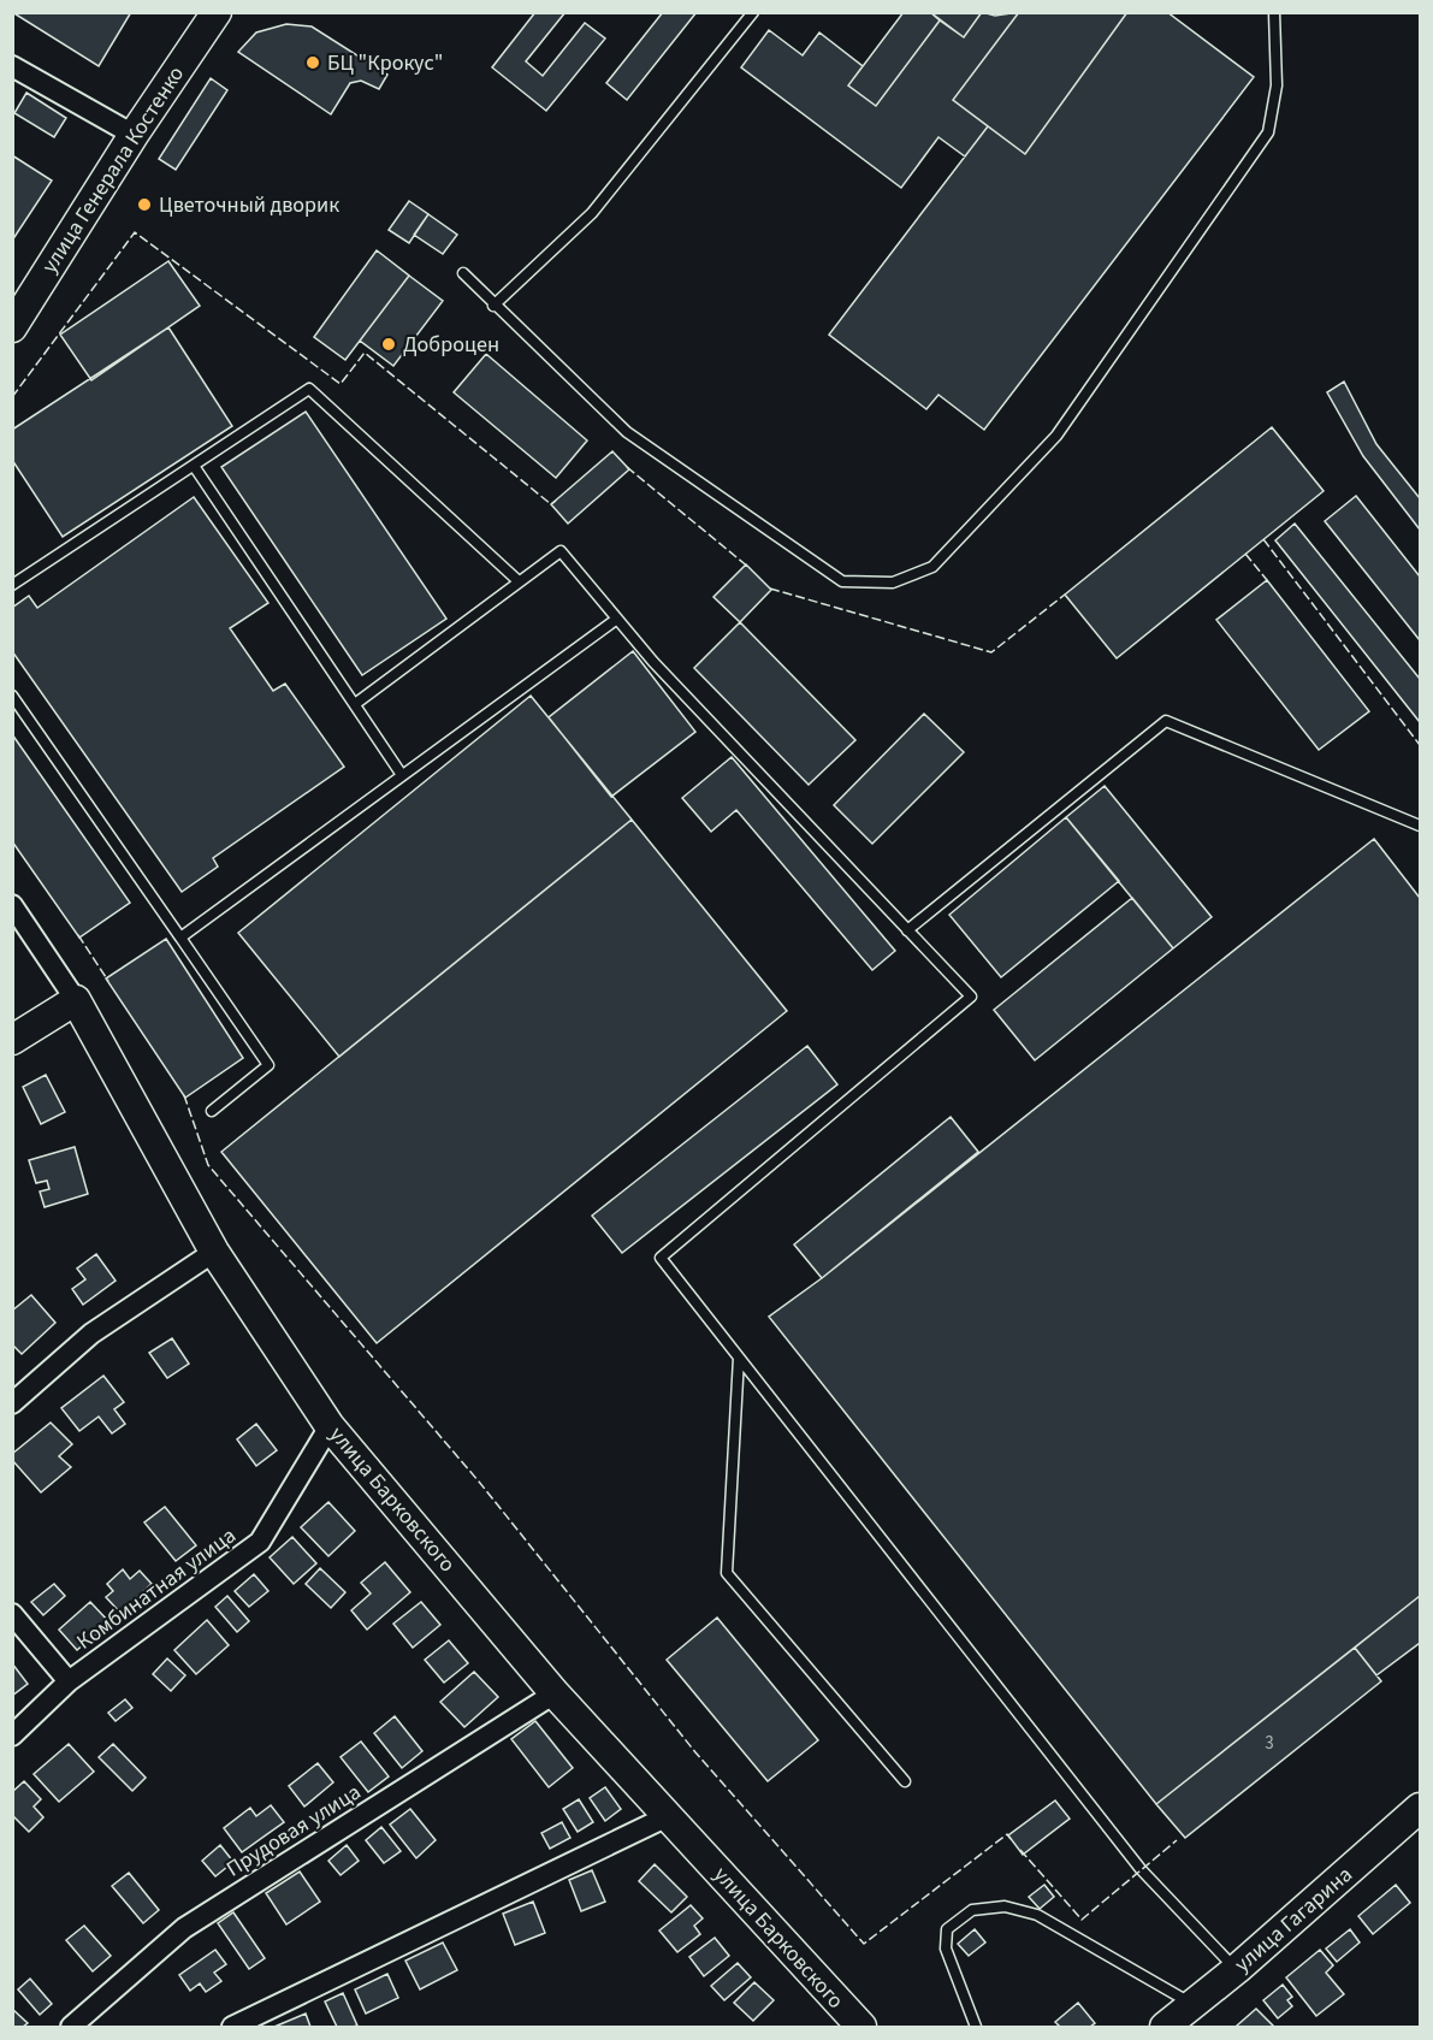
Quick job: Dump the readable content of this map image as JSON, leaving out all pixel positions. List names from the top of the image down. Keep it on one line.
{"streets":{"street":["улица Генерала Костенко","улица Барковского","Комбинатная улица","Прудовая улица","улица Гагарина"]},"crossings":[["улица Барковского","Комбинатная улица"],["улица Барковского","Прудовая улица"]],"places":["БЦ \"Крокус\"","Цветочный дворик","Доброцен"],"house_numbers":["3"]}
